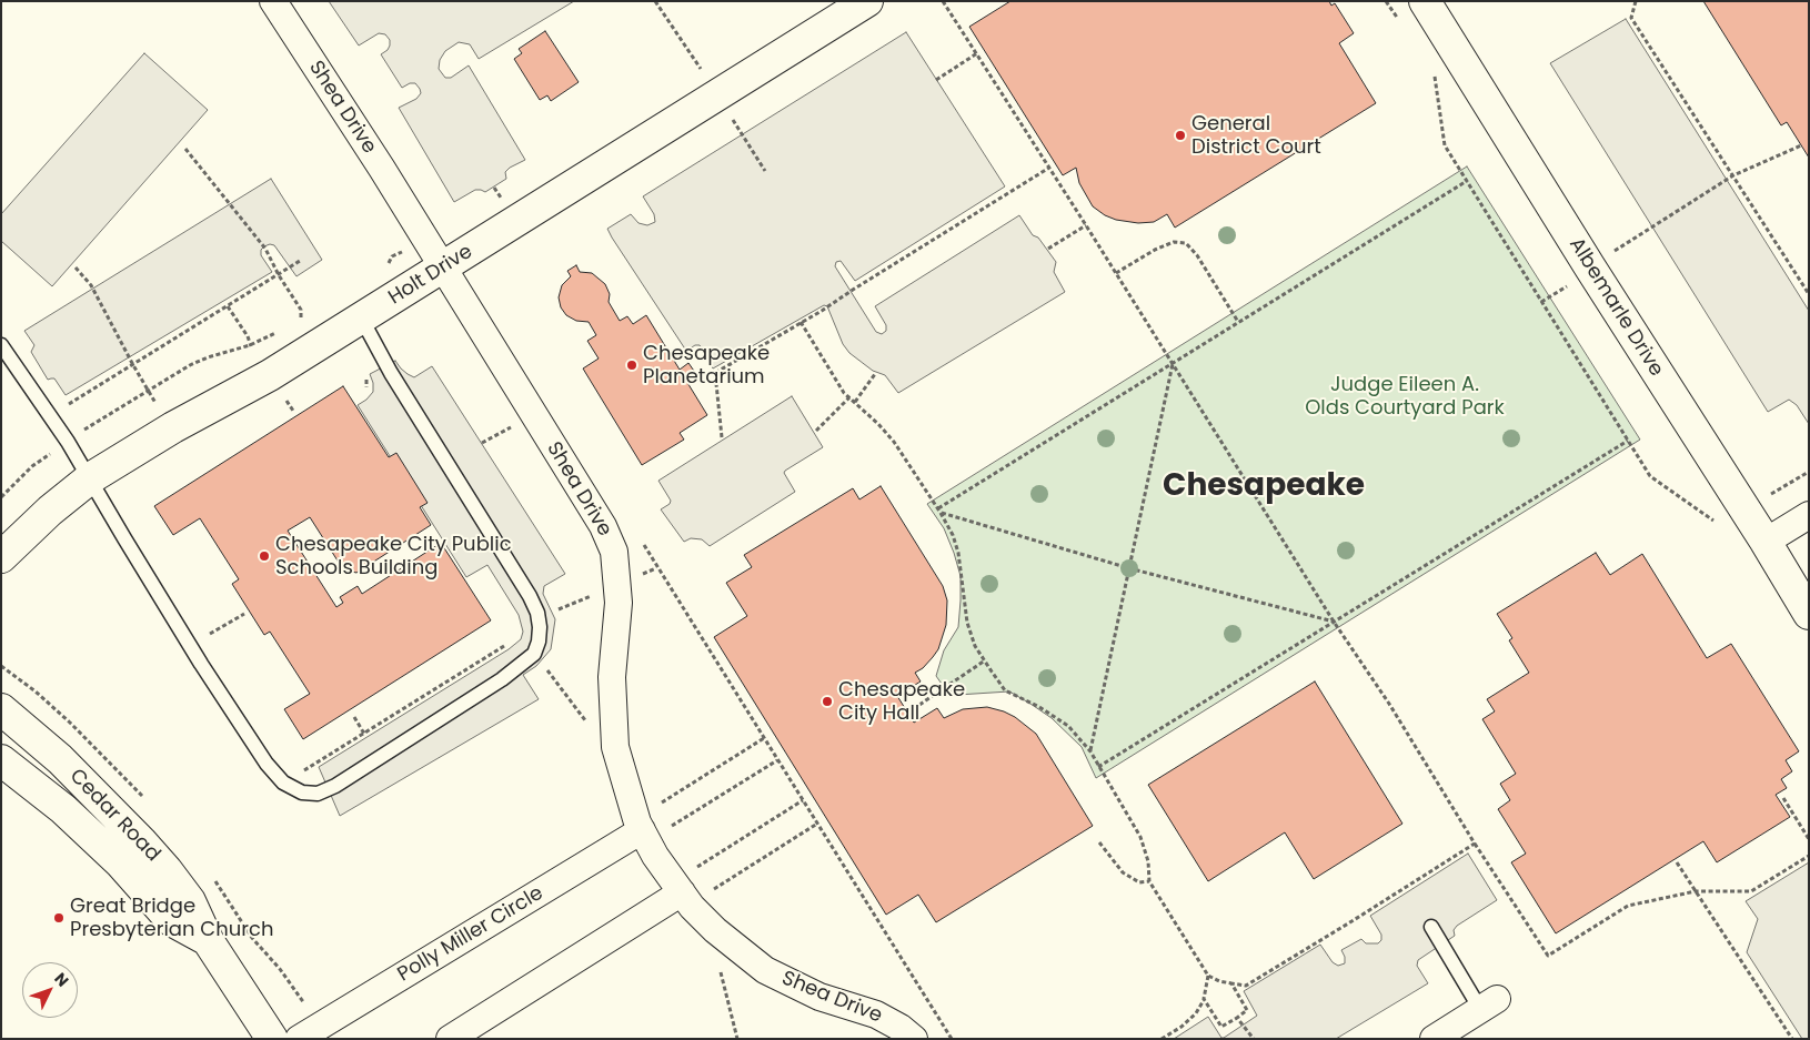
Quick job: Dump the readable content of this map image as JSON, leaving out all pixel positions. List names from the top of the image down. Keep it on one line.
{"streets":{"street":["Shea Drive","Holt Drive","Albemarle Drive","Cedar Road","Polly Miller Circle"]},"crossings":[["Shea Drive","Holt Drive"],["Shea Drive","Polly Miller Circle"]],"districts":["Chesapeake"],"parks":["Judge Eileen A. Olds Courtyard Park"],"places":["General District Court","Chesapeake Planetarium","Chesapeake City Public Schools Building","Chesapeake City Hall","Great Bridge Presbyterian Church"],"north":"top right"}
